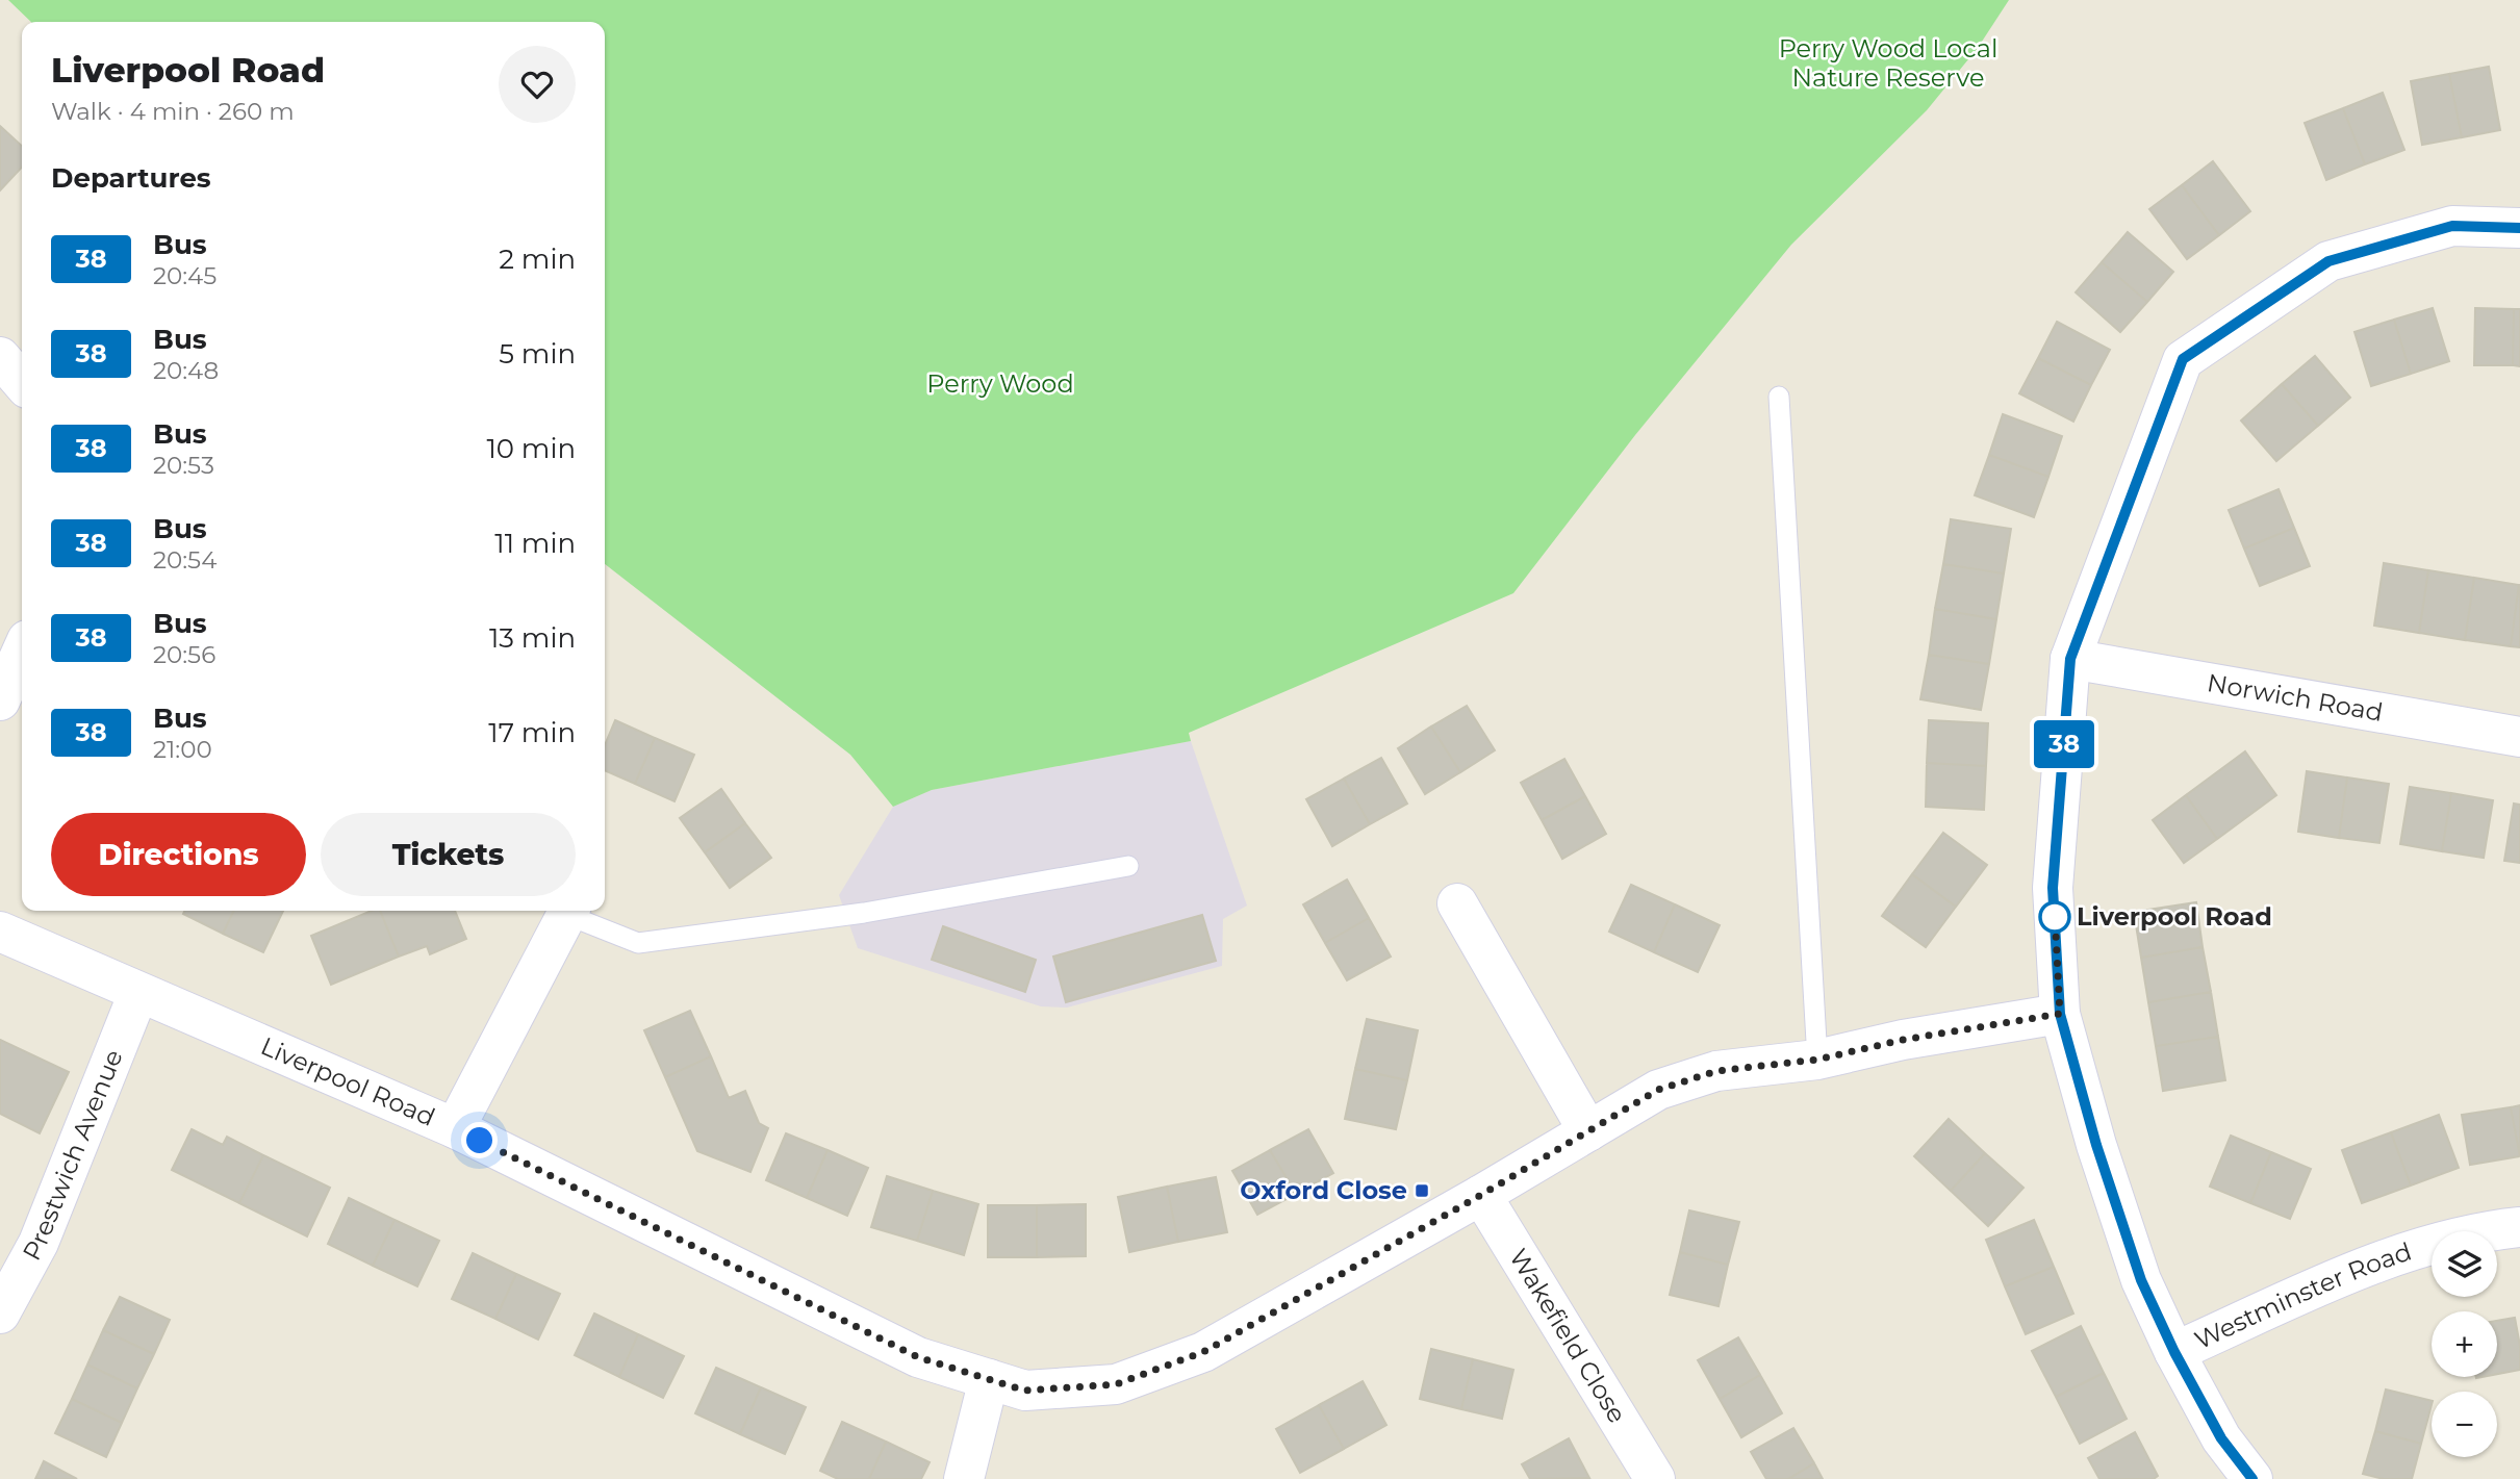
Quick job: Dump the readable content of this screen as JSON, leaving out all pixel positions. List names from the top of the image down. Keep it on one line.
{"streets":{"street":["Norwich Road","Liverpool Road","Prestwich Avenue","Westminster Road","Wakefield Close"]},"crossings":[["Liverpool Road","Prestwich Avenue"],["Liverpool Road","Wakefield Close"]],"parks":["Perry Wood Local Nature Reserve","Perry Wood"],"places":{"other":["Liverpool Road"],"transit":["Oxford Close"]},"lines":["bus line 38"],"page":{"on_map":"38","heading":[["Liverpool Road","Walk · 4 min · 260 m"],"Departures"],"list":[{"mark":"38","name":"Bus","note":"20:45","value":"2 min"},{"mark":"38","name":"Bus","note":"20:48","value":"5 min"},{"mark":"38","name":"Bus","note":"20:53","value":"10 min"},{"mark":"38","name":"Bus","note":"20:54","value":"11 min"},{"mark":"38","name":"Bus","note":"20:56","value":"13 min"},{"mark":"38","name":"Bus","note":"21:00","value":"17 min"}],"buttons":["Directions","Tickets"],"map_buttons":["+","−"]}}
